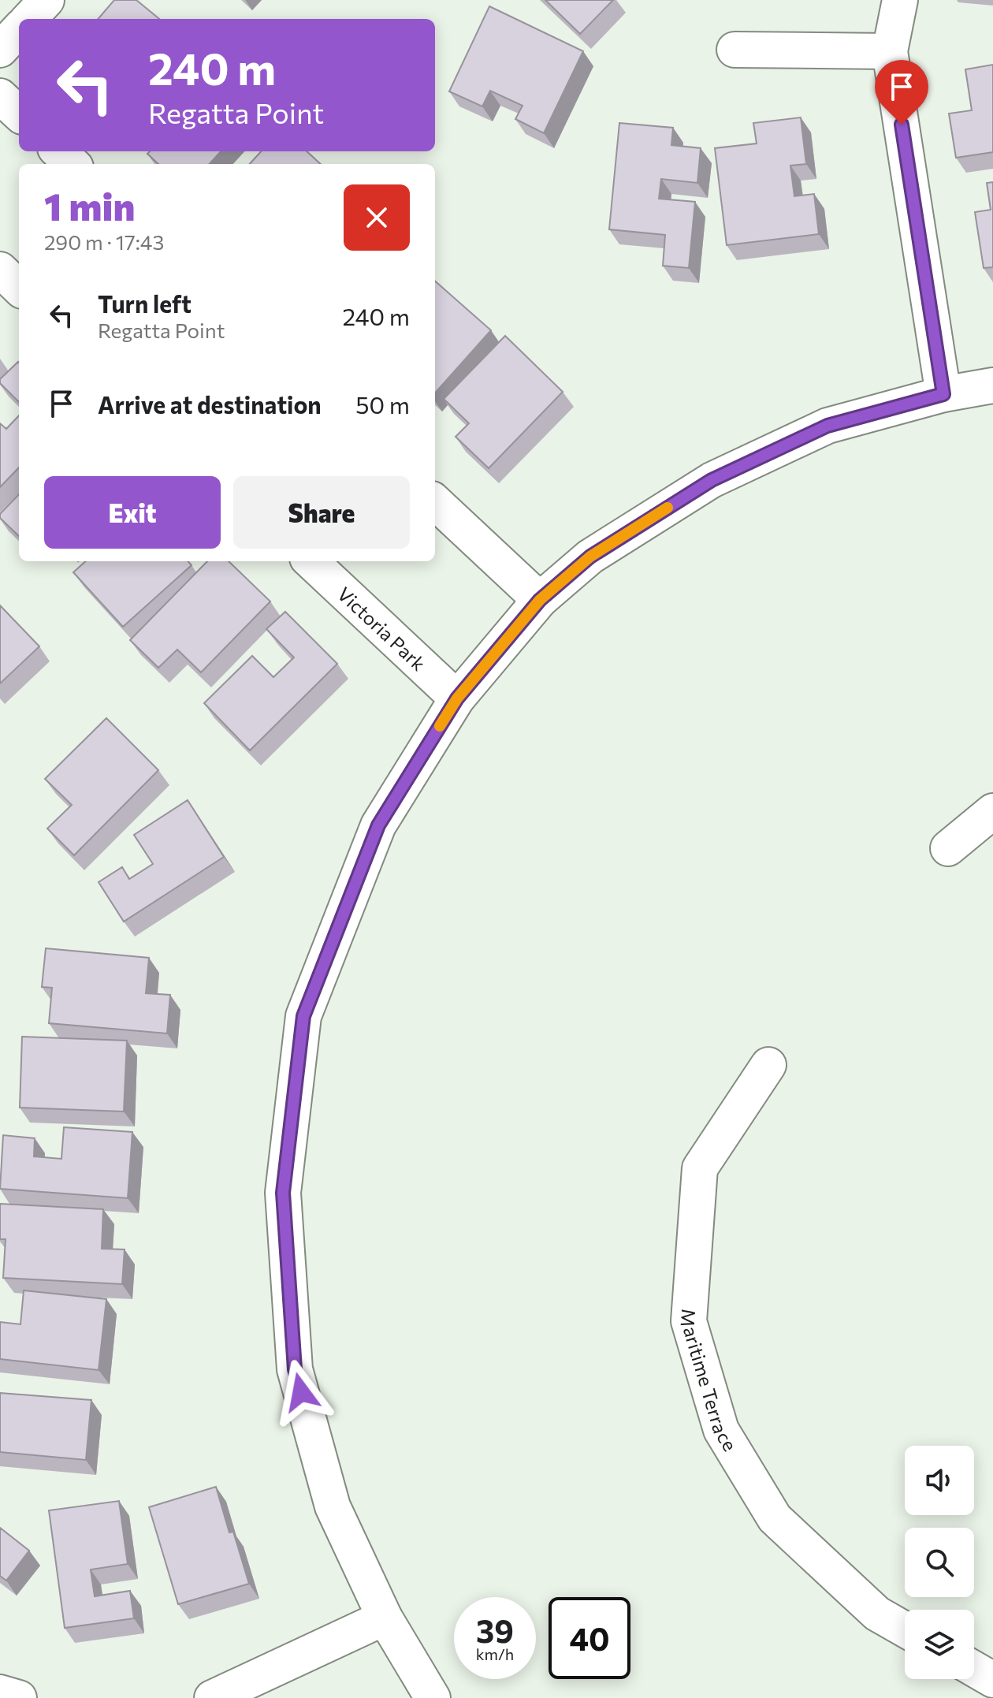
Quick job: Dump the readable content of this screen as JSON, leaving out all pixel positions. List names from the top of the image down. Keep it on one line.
{"streets":{"street":["Victoria Park","Maritime Terrace"]},"page":{"turn":["240 m","Regatta Point"],"heading":["1 min","290 m · 17:43"],"list":[{"name":"Turn left","note":"Regatta Point","value":"240 m"},{"name":"Arrive at destination","value":"50 m"}],"buttons":["Exit","Share"],"speed":"39 km/h","limit":"40"}}
